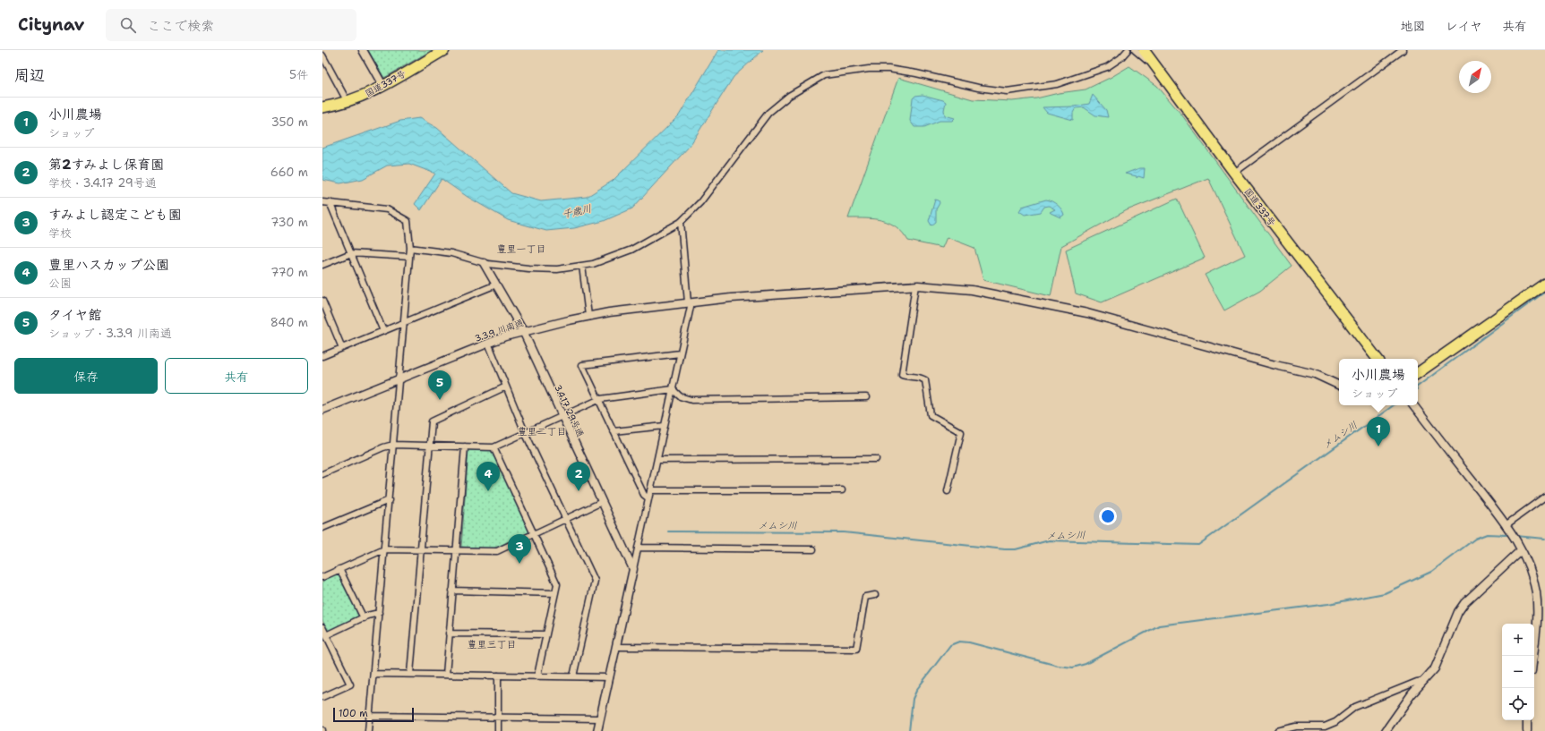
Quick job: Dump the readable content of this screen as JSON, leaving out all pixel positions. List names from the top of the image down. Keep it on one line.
{"streets":{"highway":["国道337号"],"street":["3.3.9 川南通","3.4.17 29号通"]},"crossings":[["3.3.9 川南通","3.4.17 29号通"]],"districts":["豊里一丁目","豊里二丁目","豊里三丁目"],"water":["千歳川","メムシ川"],"scale_bar":"100 m","north":"top right","page":{"header":"Citynav","search":"ここで検索","nav":["地図","レイヤ","共有"],"heading":["周辺","5件"],"list":[{"mark":"1","name":"小川農場","note":"ショップ","value":"350 m"},{"mark":"2","name":"第2すみよし保育園","note":"学校 · 3.4.17 29号通","value":"660 m"},{"mark":"3","name":"すみよし認定こども園","note":"学校","value":"730 m"},{"mark":"4","name":"豊里ハスカップ公園","note":"公園","value":"770 m"},{"mark":"5","name":"タイヤ館","note":"ショップ · 3.3.9 川南通","value":"840 m"}],"buttons":["保存","共有"],"popup":["小川農場","ショップ"],"pins":["5","1","2","4","3"],"map_buttons":["+","−"],"scale":"100 m"}}
